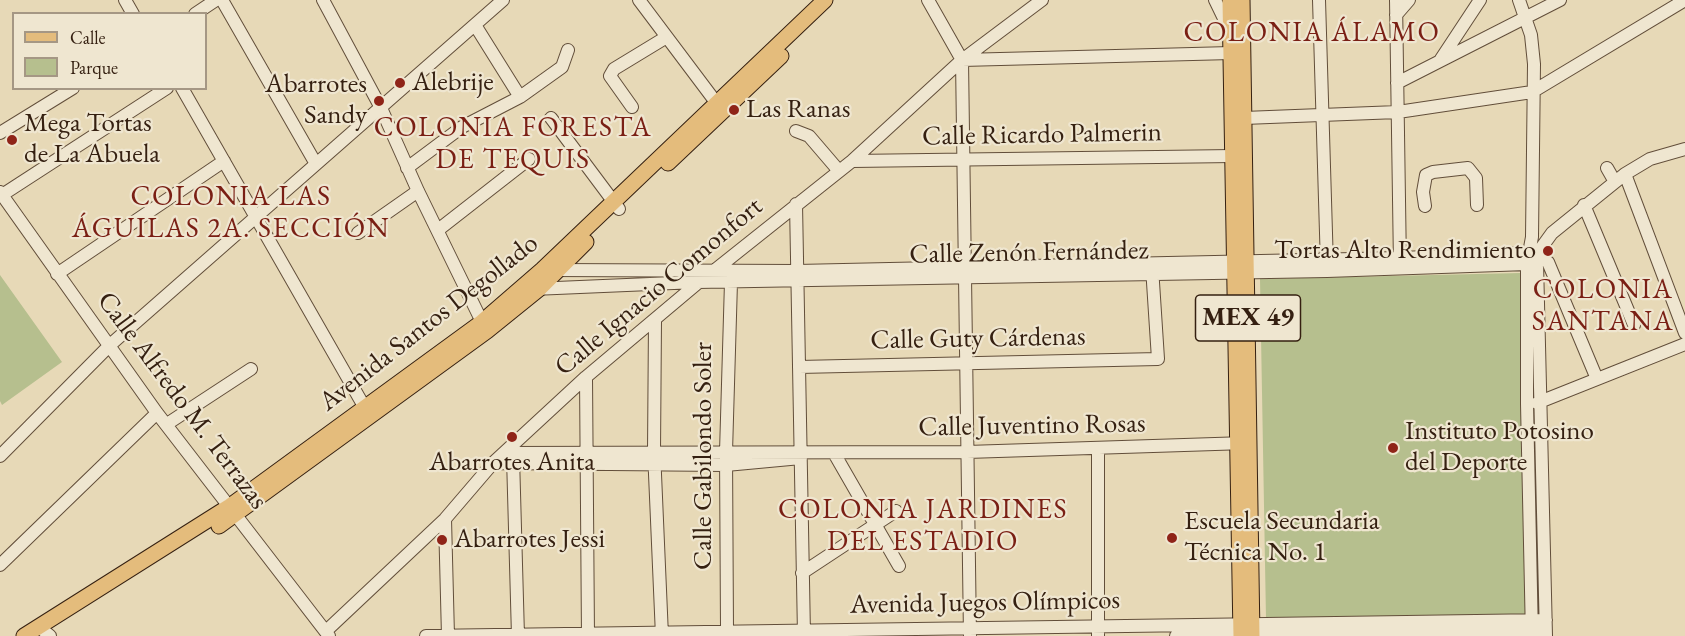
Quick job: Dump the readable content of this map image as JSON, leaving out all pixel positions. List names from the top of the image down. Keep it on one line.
{"streets":{"main road":["MEX 49","Avenida Santos Degollado"],"street":["Calle Ricardo Palmerin","Calle Zenón Fernández","Calle Ignacio Comonfort","Calle Guty Cárdenas","Calle Alfredo M. Terrazas","Calle Juventino Rosas","Calle Gabilondo Soler","Avenida Juegos Olímpicos"]},"crossings":[["Calle Ricardo Palmerin","Calle Ignacio Comonfort"],["Calle Ricardo Palmerin","MEX 49"],["Calle Zenón Fernández","Calle Ignacio Comonfort"],["Calle Zenón Fernández","MEX 49"],["Calle Zenón Fernández","Avenida Santos Degollado"],["Calle Zenón Fernández","Calle Guty Cárdenas"],["Calle Zenón Fernández","Calle Gabilondo Soler"],["Calle Ignacio Comonfort","Calle Juventino Rosas"],["MEX 49","Calle Juventino Rosas"],["MEX 49","Avenida Juegos Olímpicos"],["Avenida Santos Degollado","Calle Alfredo M. Terrazas"],["Calle Juventino Rosas","Calle Gabilondo Soler"],["Calle Gabilondo Soler","Avenida Juegos Olímpicos"]],"districts":["COLONIA ÁLAMO","COLONIA FORESTA DE TEQUIS","COLONIA LAS ÁGUILAS 2A. SECCIÓN","COLONIA SANTANA","COLONIA JARDINES DEL ESTADIO"],"places":["Alebrije","Abarrotes Sandy","Las Ranas","Mega Tortas de La Abuela","Tortas Alto Rendimiento","Abarrotes Anita","Instituto Potosino del Deporte","Escuela Secundaria Técnica No. 1","Abarrotes Jessi"],"legend":["Calle","Parque"]}
